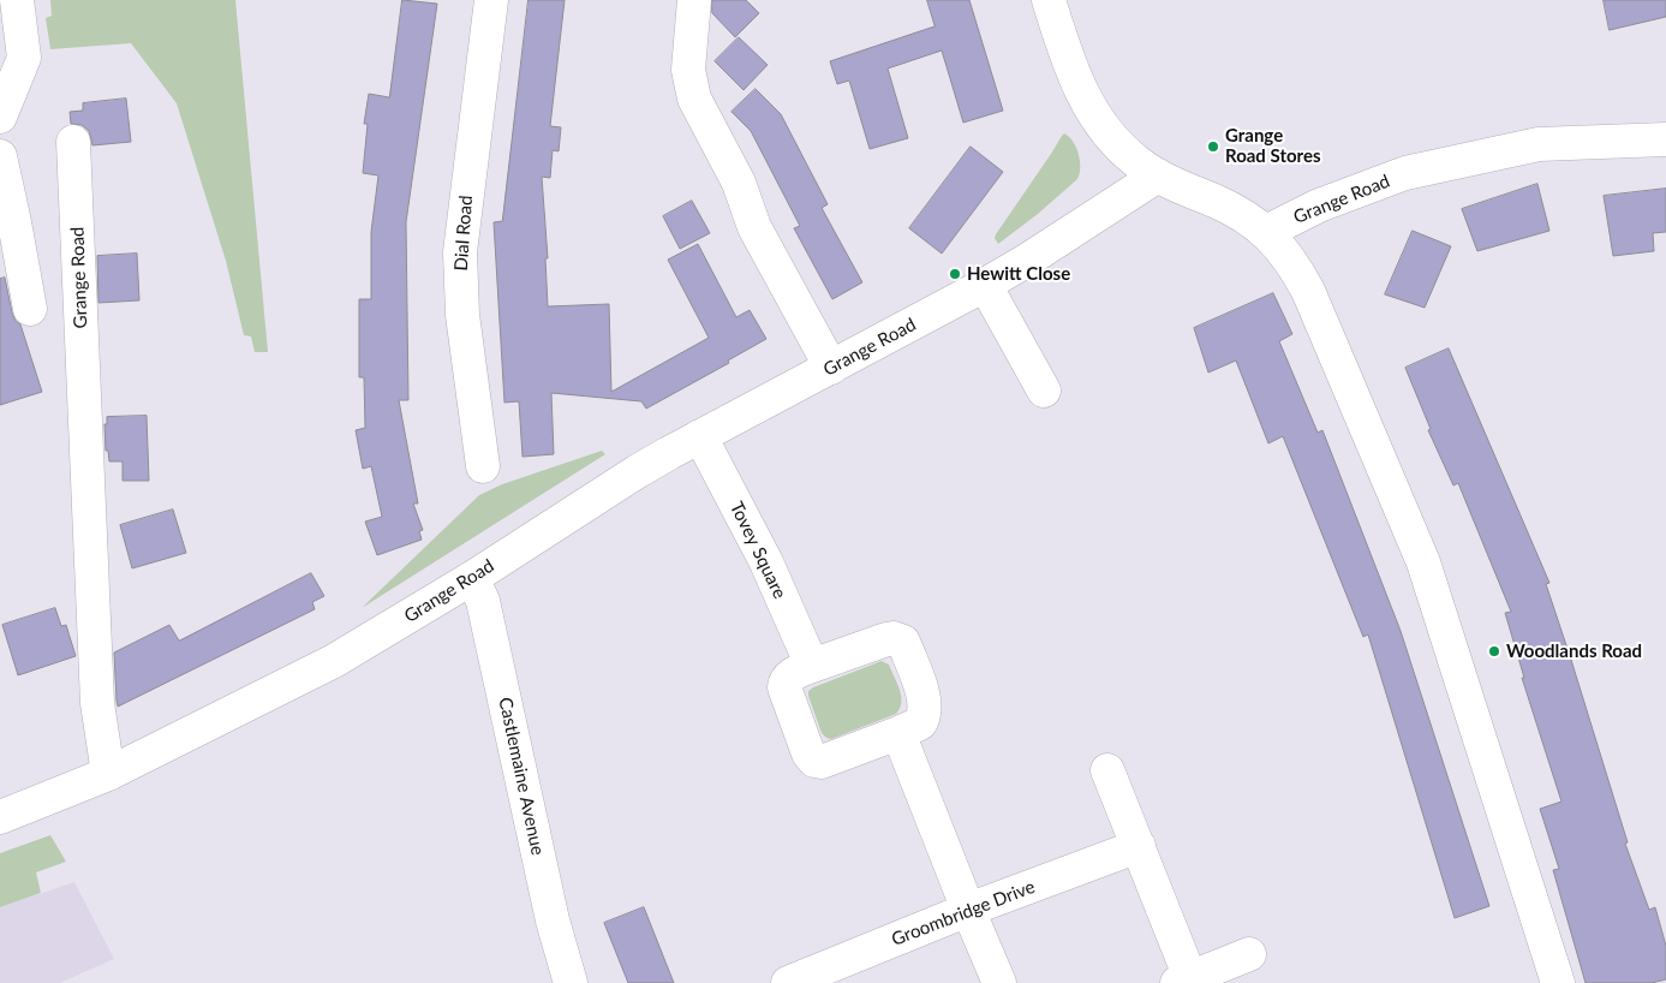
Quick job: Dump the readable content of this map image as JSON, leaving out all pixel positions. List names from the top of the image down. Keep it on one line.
{"streets":{"street":["Grange Road","Dial Road","Tovey Square","Castlemaine Avenue","Groombridge Drive"]},"crossings":[["Grange Road","Tovey Square"],["Grange Road","Castlemaine Avenue"]],"places":["Grange Road Stores","Hewitt Close","Woodlands Road"]}
